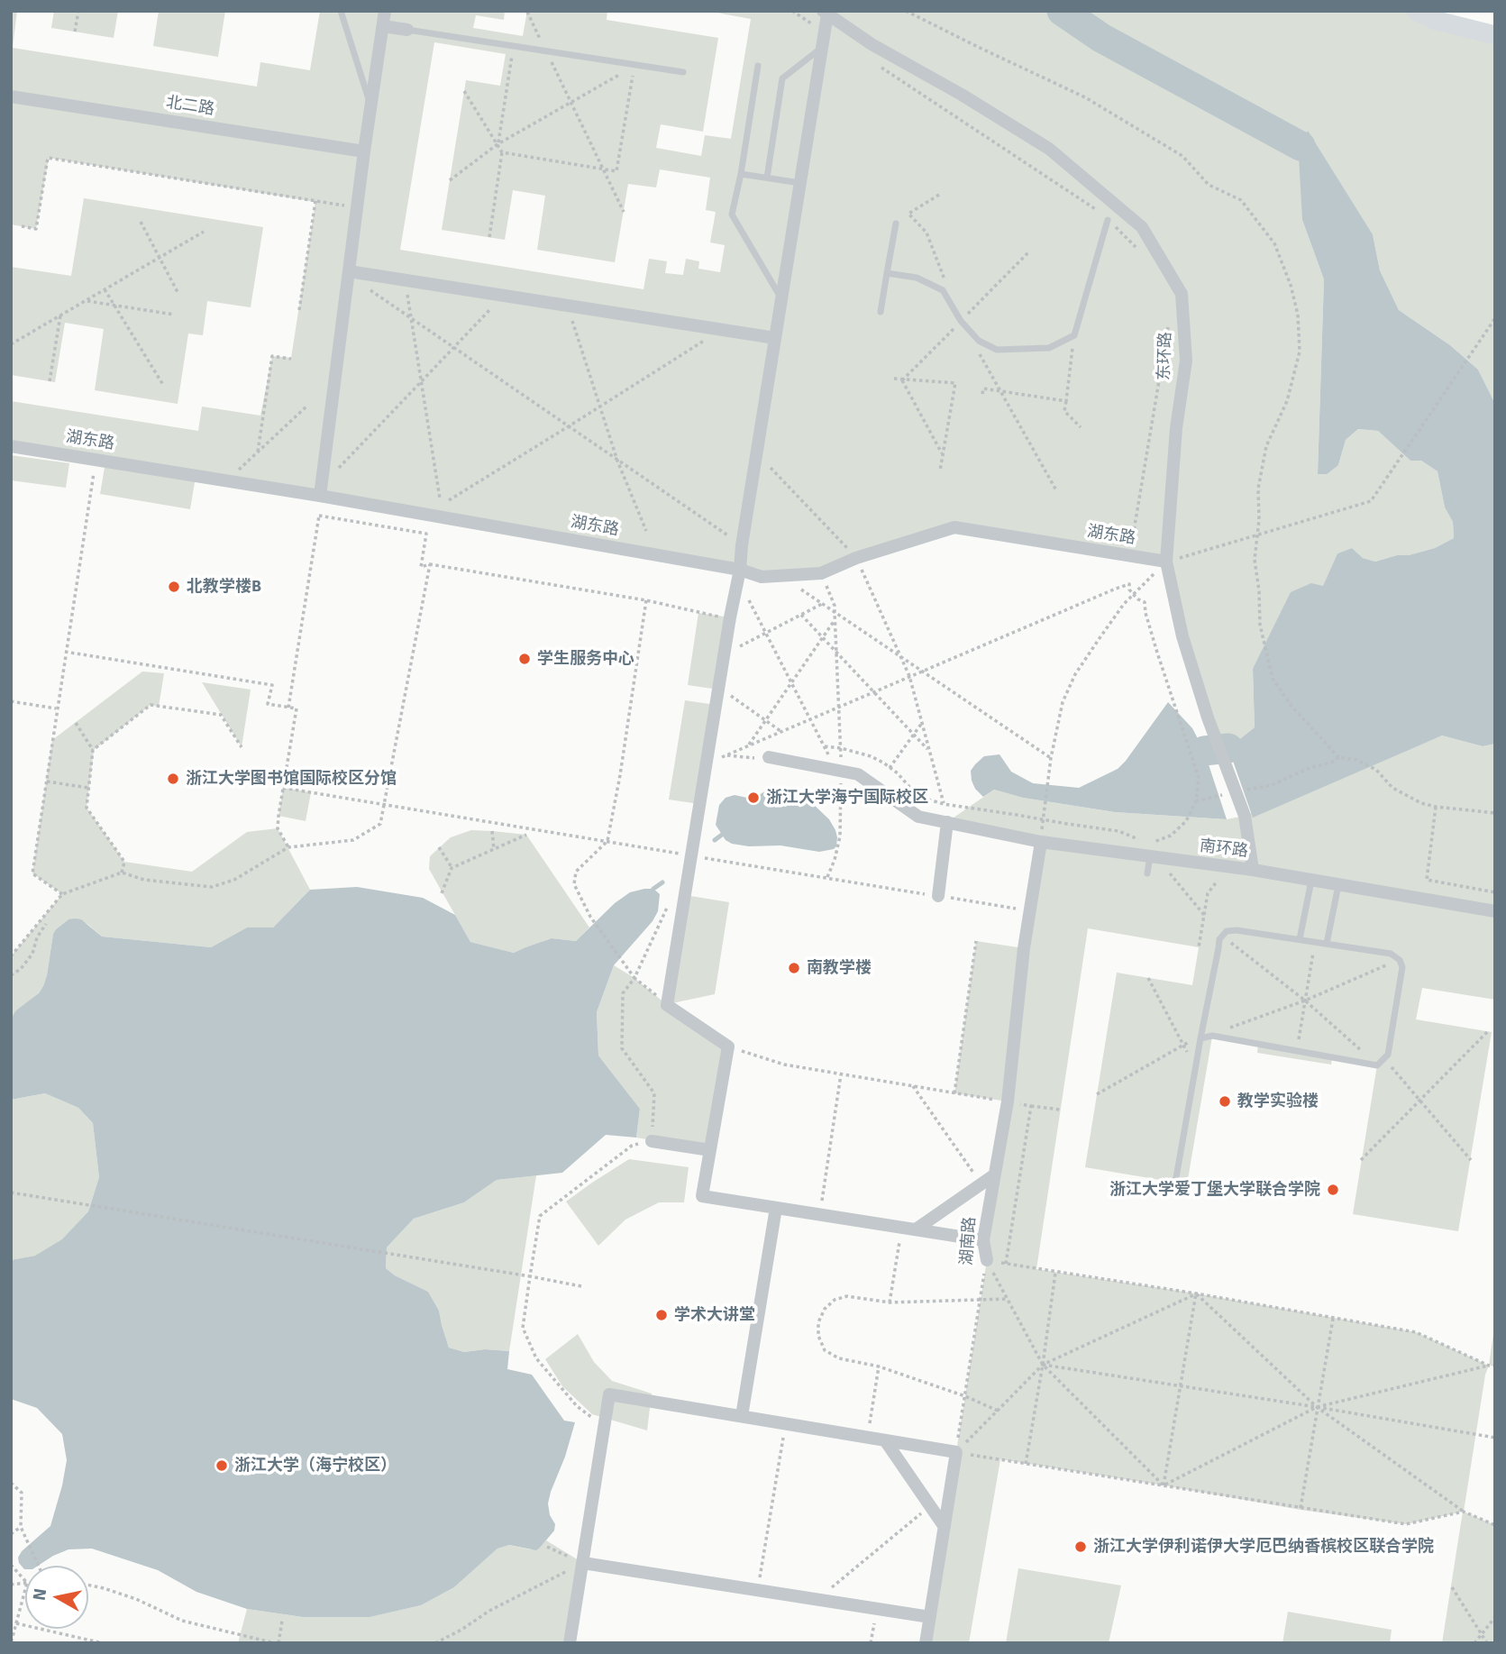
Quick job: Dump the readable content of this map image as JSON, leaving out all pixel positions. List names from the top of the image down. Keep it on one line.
{"streets":{"street":["北二路","东环路","湖东路","南环路","湖南路"]},"crossings":[["东环路","湖东路"],["东环路","南环路"],["南环路","湖南路"]],"places":["北教学楼B","学生服务中心","浙江大学图书馆国际校区分馆","浙江大学海宁国际校区","南教学楼","教学实验楼","浙江大学爱丁堡大学联合学院","学术大讲堂","浙江大学（海宁校区）","浙江大学伊利诺伊大学厄巴纳香槟校区联合学院"],"north":"left"}
